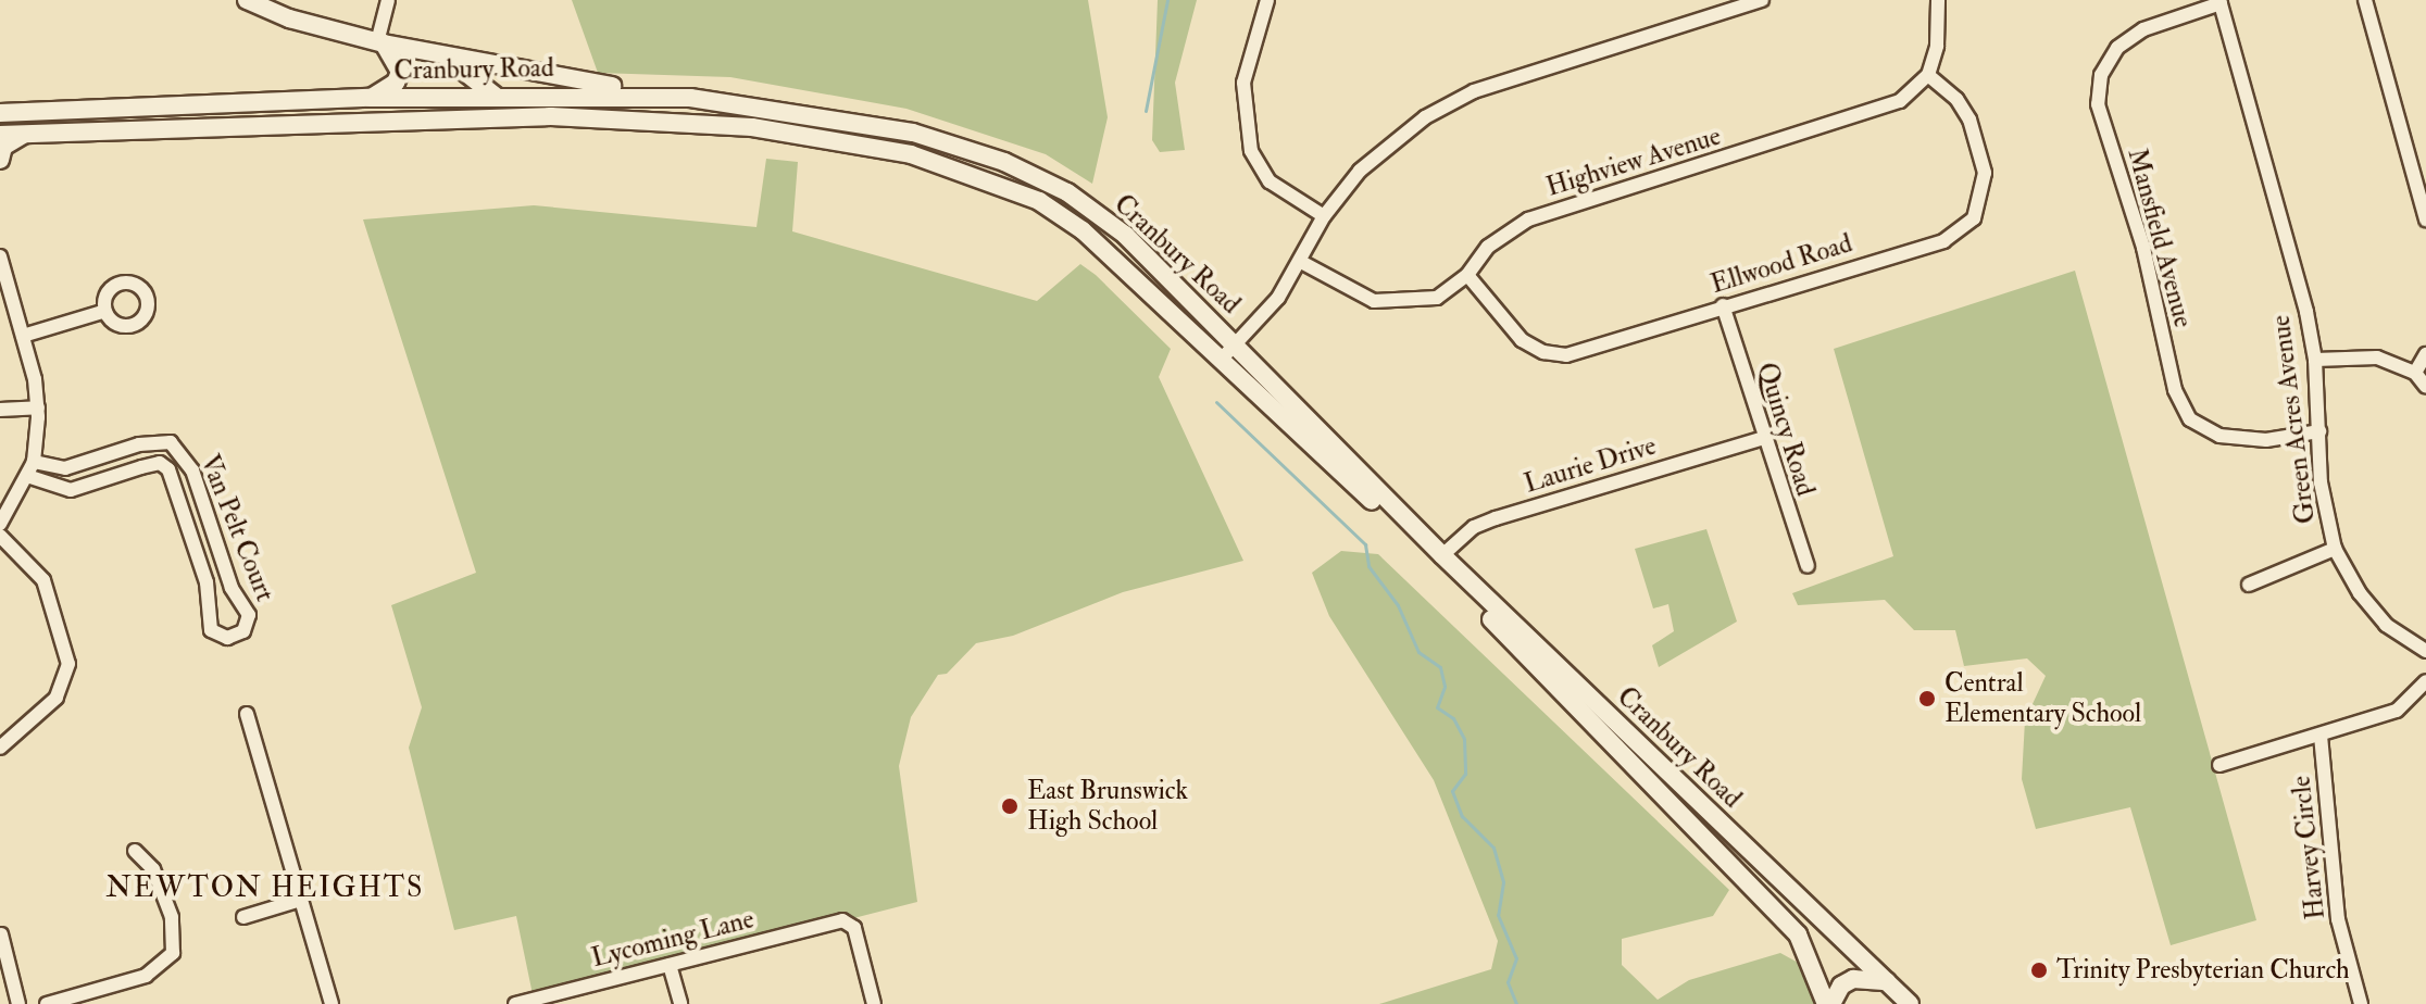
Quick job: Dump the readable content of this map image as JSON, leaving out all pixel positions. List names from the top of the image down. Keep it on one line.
{"streets":{"main road":["Cranbury Road"],"street":["Highview Avenue","Mansfield Avenue","Ellwood Road","Green Acres Avenue","Quincy Road","Laurie Drive","Van Pelt Court","Harvey Circle","Lycoming Lane"]},"crossings":[["Cranbury Road","Laurie Drive"],["Highview Avenue","Ellwood Road"],["Mansfield Avenue","Green Acres Avenue"],["Ellwood Road","Quincy Road"],["Quincy Road","Laurie Drive"]],"districts":["NEWTON HEIGHTS"],"places":["Central Elementary School","East Brunswick High School","Trinity Presbyterian Church"]}
